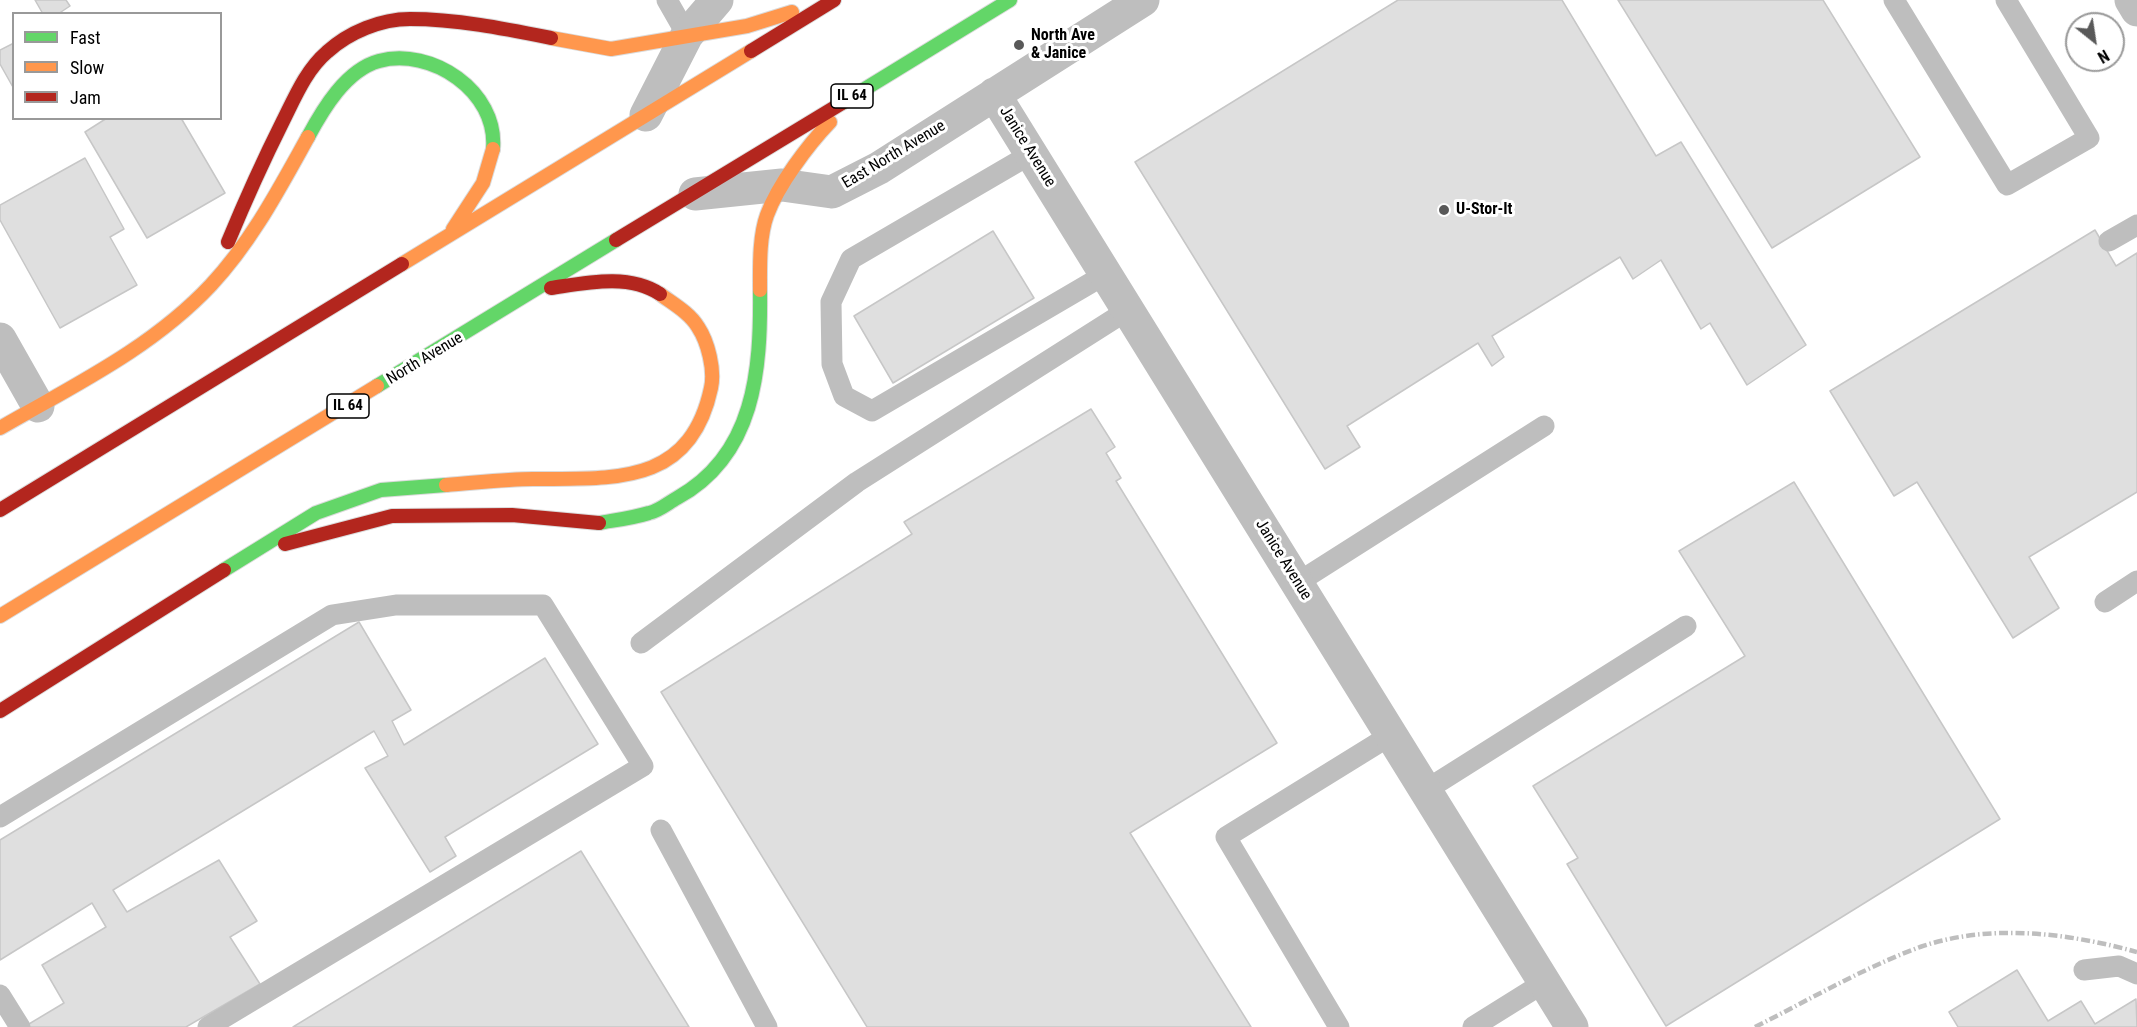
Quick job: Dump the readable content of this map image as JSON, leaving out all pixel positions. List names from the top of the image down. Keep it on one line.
{"streets":{"main road":["IL 64","North Avenue"],"street":["Janice Avenue","East North Avenue"]},"crossings":[["IL 64","East North Avenue"],["IL 64","North Avenue"],["Janice Avenue","East North Avenue"],["East North Avenue","North Avenue"]],"places":["North Ave & Janice","U-Stor-It"],"legend":["Fast","Slow","Jam"],"north":"bottom right"}
